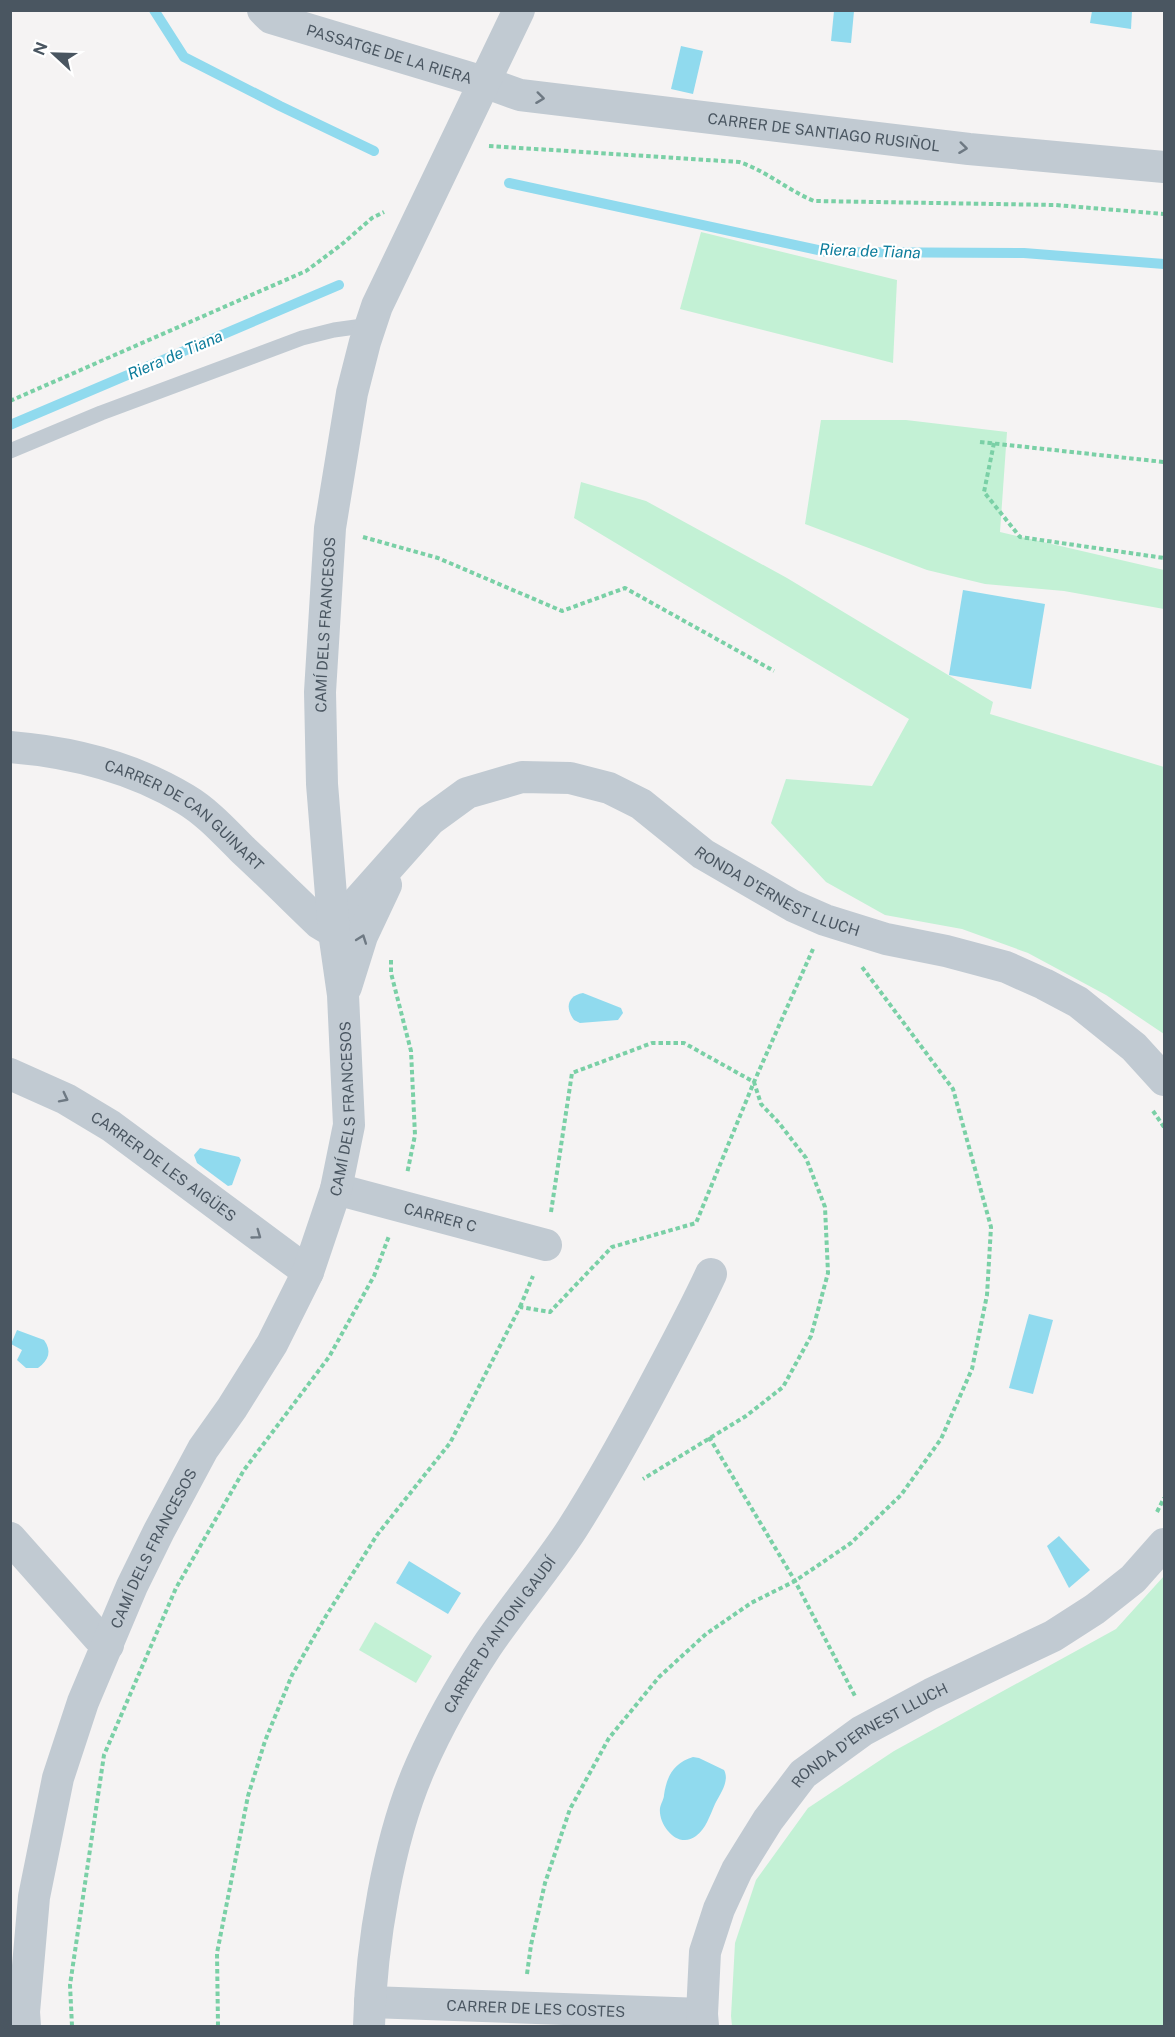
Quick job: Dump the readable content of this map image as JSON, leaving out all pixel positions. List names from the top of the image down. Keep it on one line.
{"streets":{"street":["PASSATGE DE LA RIERA","CARRER DE SANTIAGO RUSIÑOL","CAMÍ DELS FRANCESOS","CARRER DE CAN GUINART","RONDA D'ERNEST LLUCH","CARRER DE LES AIGÜES","CARRER C","CARRER D'ANTONI GAUDÍ","CARRER DE LES COSTES"]},"crossings":[["PASSATGE DE LA RIERA","CARRER DE SANTIAGO RUSIÑOL"],["PASSATGE DE LA RIERA","CAMÍ DELS FRANCESOS"],["CARRER DE SANTIAGO RUSIÑOL","CAMÍ DELS FRANCESOS"],["CAMÍ DELS FRANCESOS","CARRER DE CAN GUINART"],["CAMÍ DELS FRANCESOS","RONDA D'ERNEST LLUCH"],["CAMÍ DELS FRANCESOS","CARRER DE LES AIGÜES"],["CAMÍ DELS FRANCESOS","CARRER C"],["CARRER DE CAN GUINART","RONDA D'ERNEST LLUCH"],["RONDA D'ERNEST LLUCH","CARRER DE LES COSTES"],["CARRER D'ANTONI GAUDÍ","CARRER DE LES COSTES"]],"one_way":["CARRER DE SANTIAGO RUSIÑOL","CARRER DE LES AIGÜES"],"water":["Riera de Tiana"],"north":"left"}
